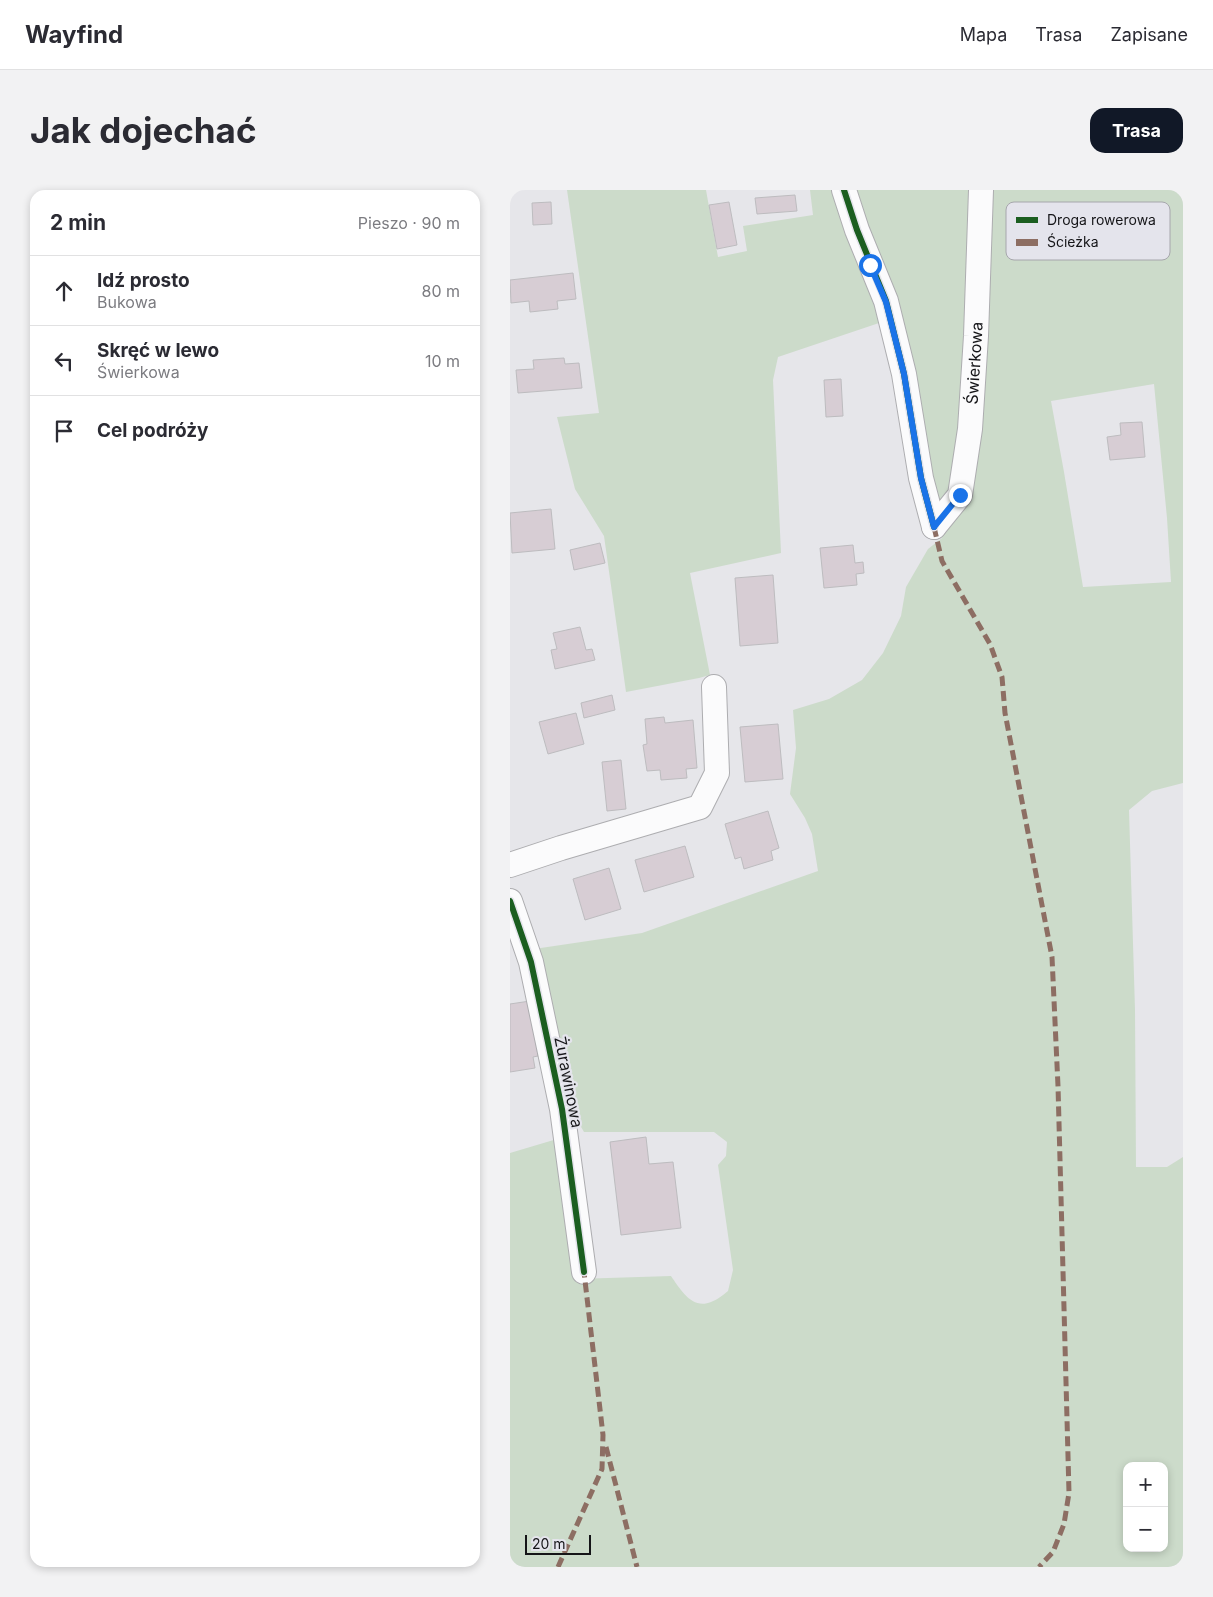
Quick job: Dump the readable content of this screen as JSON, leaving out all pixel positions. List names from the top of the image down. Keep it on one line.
{"streets":{"street":["Świerkowa","Żurawinowa"]},"legend":["Droga rowerowa","Ścieżka"],"scale_bar":"20 m","page":{"header":"Wayfind","nav":["Mapa","Trasa","Zapisane"],"buttons":"Trasa","title":"Jak dojechać","heading":["2 min","Pieszo · 90 m"],"list":[["Idź prosto","Bukowa","80 m"],["Skręć w lewo","Świerkowa","10 m"],"Cel podróży"],"map_buttons":["+","−"],"scale":"20 m"}}
